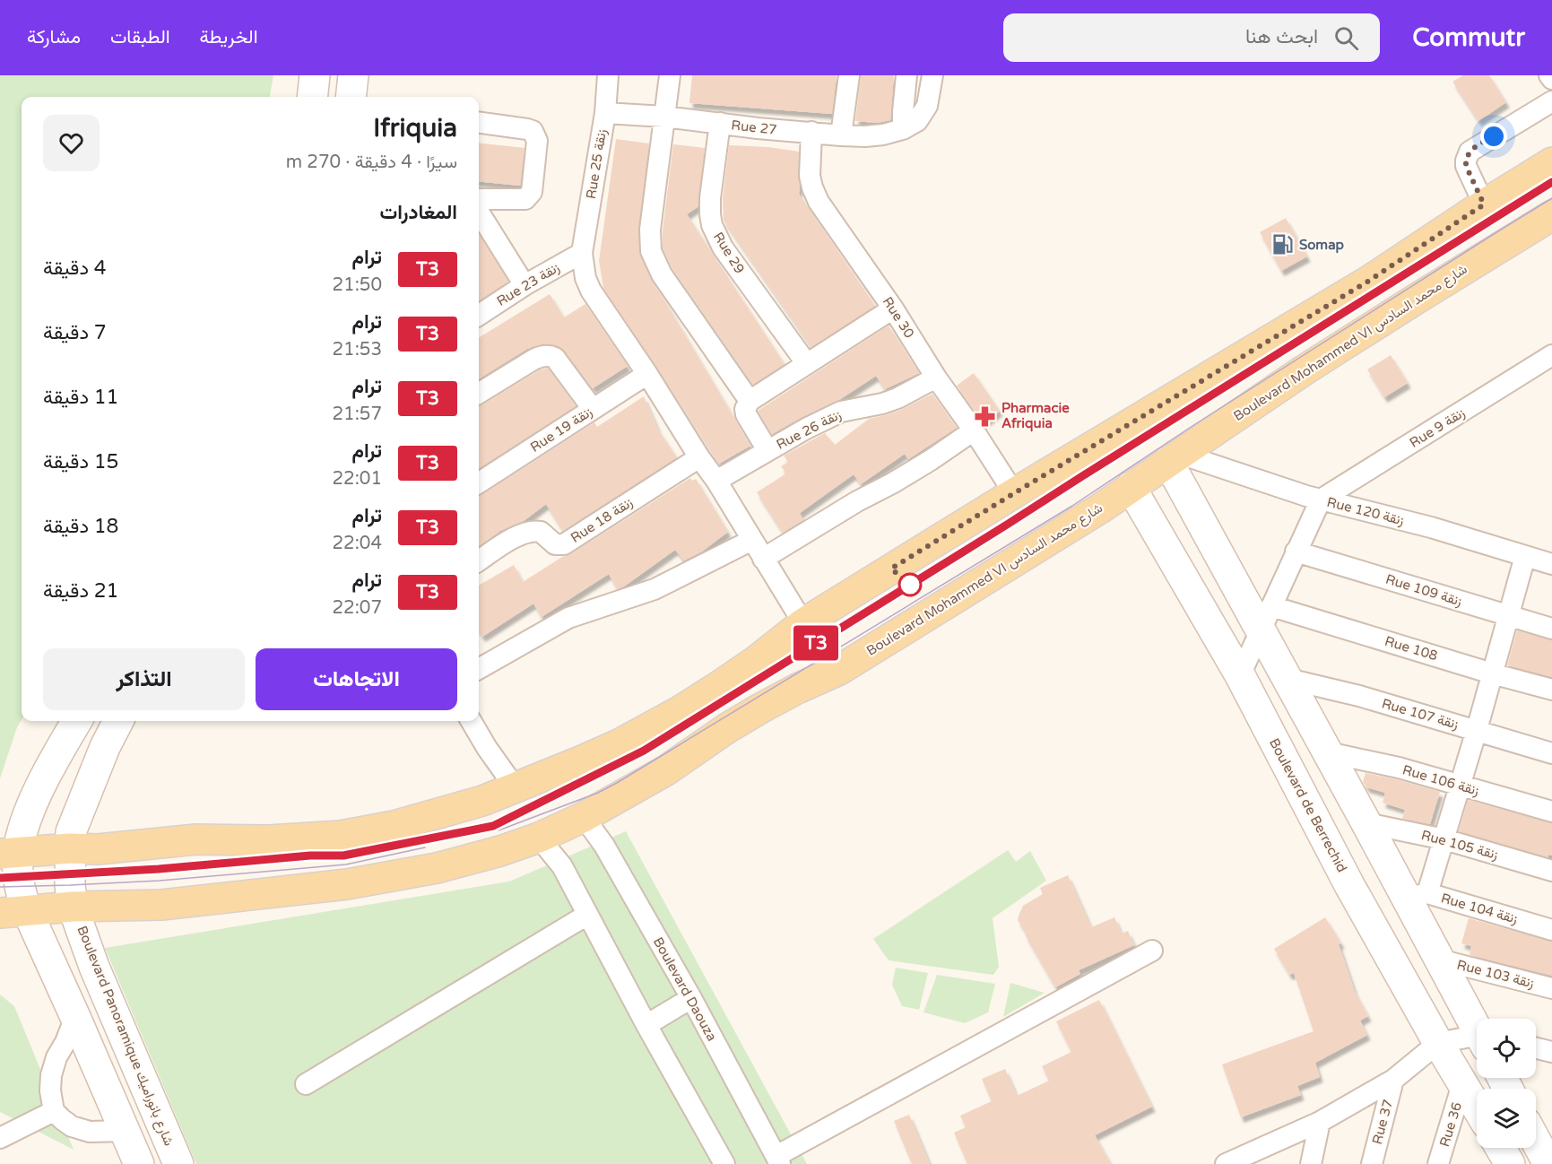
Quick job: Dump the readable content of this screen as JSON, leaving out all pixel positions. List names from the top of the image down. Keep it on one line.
{"streets":{"main road":["Boulevard Mohammed VI شارع محمد السادس"],"street":["Rue 27","Rue 25 زنقة","Rue 29","Rue 23 زنقة","Rue 30","Rue 9 زنقة","Rue 19 زنقة","Rue 26 زنقة","Rue 120 زنقة","Rue 18 زنقة","Rue 109 زنقة","Rue 108","Rue 107 زنقة","Rue 106 زنقة","Boulevard de Berrechid","Rue 105 زنقة","Rue 104 زنقة","Rue 103 زنقة","Boulevard Daouza","Boulevard Panoramique شارع بانوراميك","Rue 37","Rue 36"]},"crossings":[["Rue 27","Rue 25 زنقة"],["Rue 27","Rue 29"],["Rue 27","Rue 30"],["Rue 25 زنقة","Rue 23 زنقة"],["Rue 25 زنقة","Rue 19 زنقة"],["Rue 25 زنقة","Rue 26 زنقة"],["Rue 25 زنقة","Rue 18 زنقة"],["Rue 30","Rue 26 زنقة"],["Boulevard Mohammed VI شارع محمد السادس","Rue 120 زنقة"],["Boulevard Mohammed VI شارع محمد السادس","Boulevard de Berrechid"],["Boulevard Mohammed VI شارع محمد السادس","Boulevard Daouza"],["Boulevard Mohammed VI شارع محمد السادس","Boulevard Panoramique شارع بانوراميك"],["Rue 9 زنقة","Rue 120 زنقة"],["Boulevard de Berrechid","Rue 36"]],"places":{"fuel station":["Somap"],"pharmacy":["Pharmacie Afriquia"]},"lines":["tram line T3"],"page":{"header":"Commutr","search":"ابحث هنا","nav":["الخريطة","الطبقات","مشاركة"],"on_map":"T3","heading":[["Ifriquia","سيرًا · 4 دقيقة · 270 m"],"المغادرات"],"list":[{"mark":"T3","name":"ترام","note":"21:50","value":"4 دقيقة"},{"mark":"T3","name":"ترام","note":"21:53","value":"7 دقيقة"},{"mark":"T3","name":"ترام","note":"21:57","value":"11 دقيقة"},{"mark":"T3","name":"ترام","note":"22:01","value":"15 دقيقة"},{"mark":"T3","name":"ترام","note":"22:04","value":"18 دقيقة"},{"mark":"T3","name":"ترام","note":"22:07","value":"21 دقيقة"}],"buttons":["الاتجاهات","التذاكر"]}}
